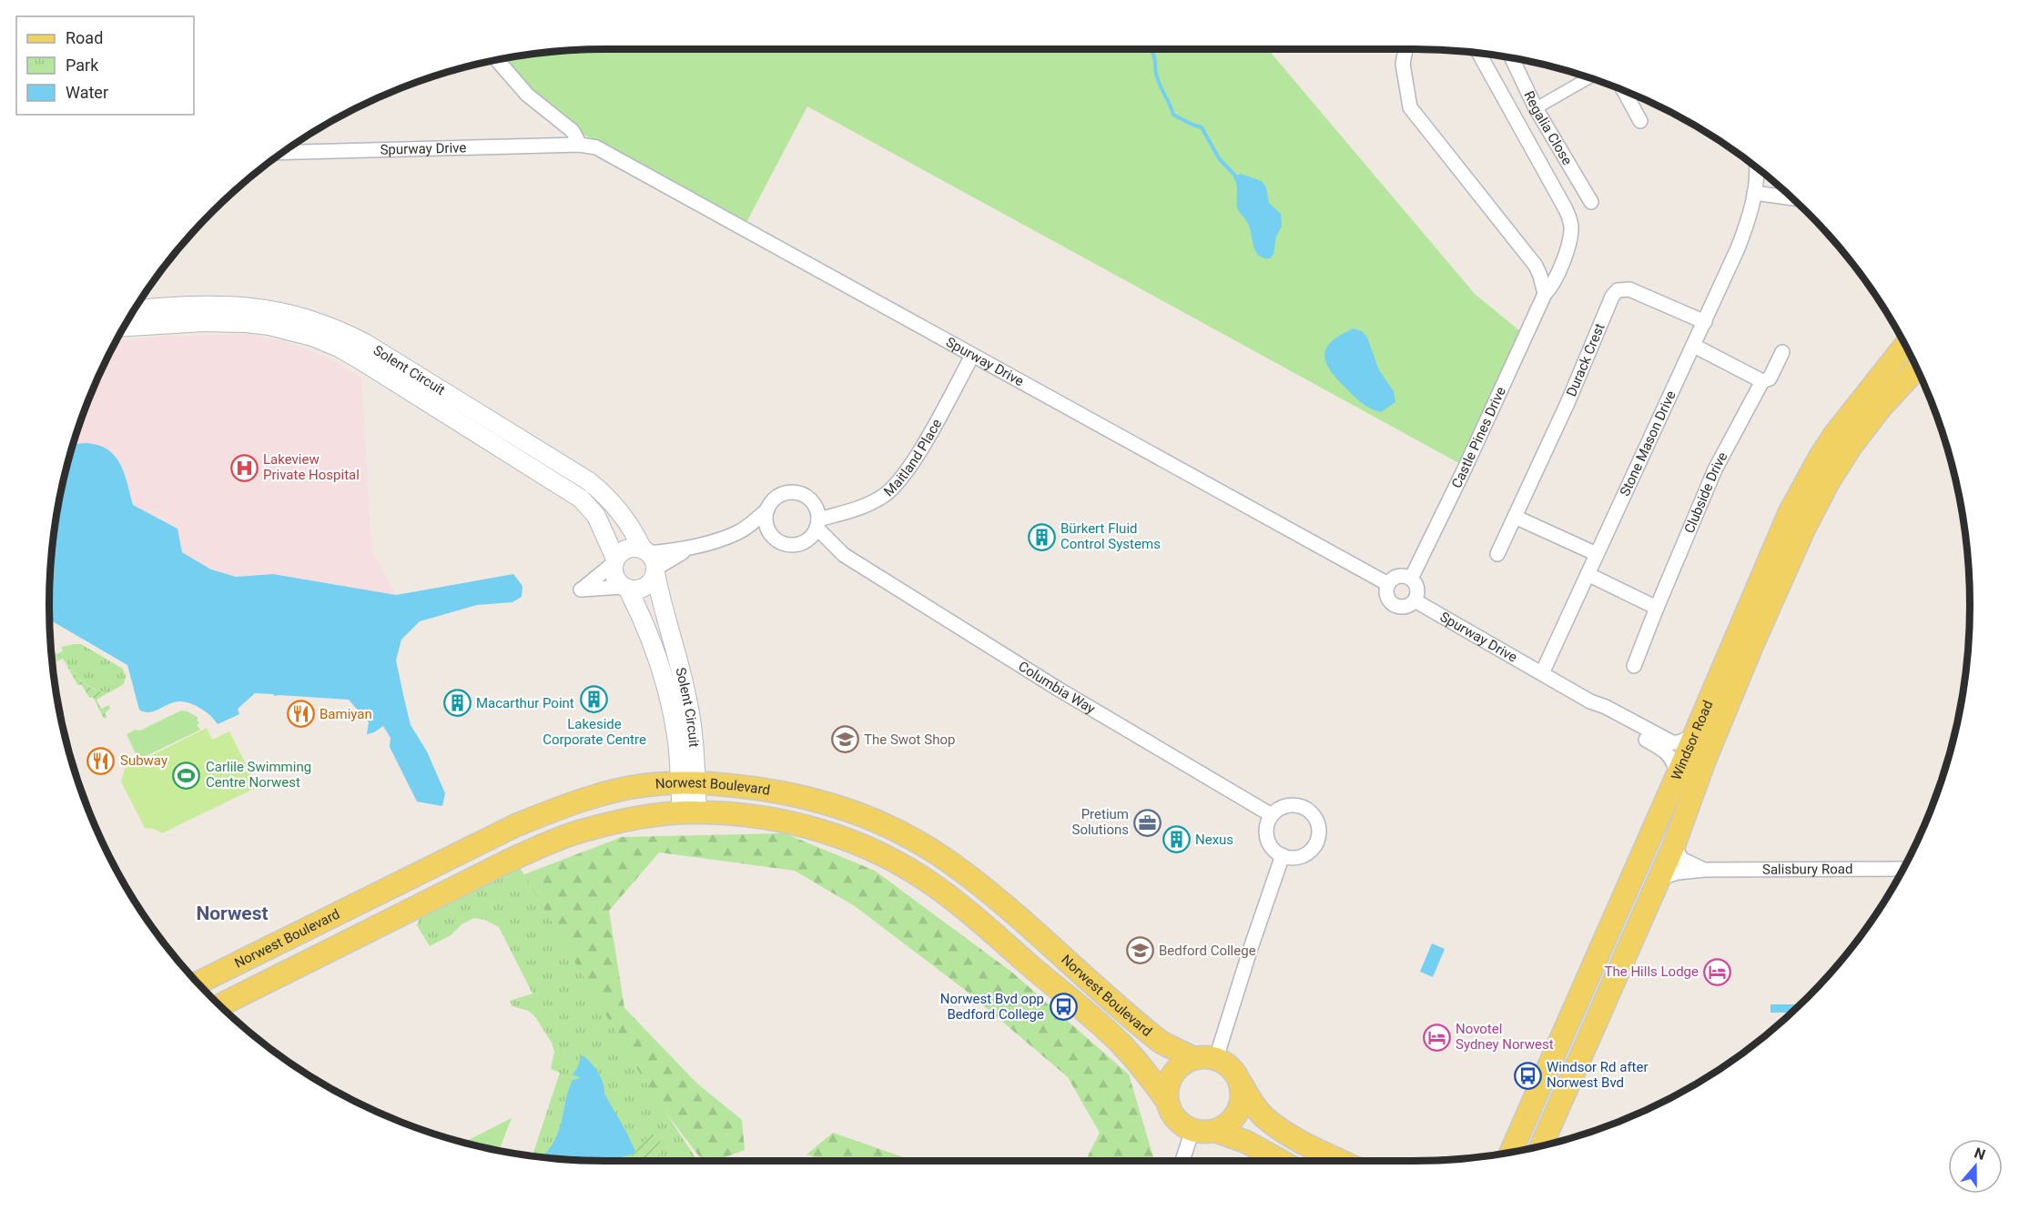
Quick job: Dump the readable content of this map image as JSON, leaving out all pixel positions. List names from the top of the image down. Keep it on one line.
{"streets":{"main road":["Windsor Road","Norwest Boulevard"],"street":["Regalia Close","Spurway Drive","Durack Crest","Solent Circuit","Castle Pines Drive","Stone Mason Drive","Maitland Place","Clubside Drive","Columbia Way","Salisbury Road"]},"crossings":[["Spurway Drive","Castle Pines Drive"],["Spurway Drive","Stone Mason Drive"],["Spurway Drive","Maitland Place"],["Durack Crest","Stone Mason Drive"],["Solent Circuit","Norwest Boulevard"],["Maitland Place","Columbia Way"],["Windsor Road","Salisbury Road"]],"districts":["Norwest"],"places":{"hospital":["Lakeview Private Hospital"],"building":["Bürkert Fluid Control Systems","Lakeside Corporate Centre","Macarthur Point","Nexus"],"restaurant":["Bamiyan","Subway"],"school or university":["The Swot Shop","Bedford College"],"sports":["Carlile Swimming Centre Norwest"],"office":["Pretium Solutions"],"hotel":["The Hills Lodge","Novotel Sydney Norwest"],"bus stop":["Norwest Bvd opp Bedford College","Windsor Rd after Norwest Bvd"]},"legend":["Road","Park","Water"],"north":"top"}
